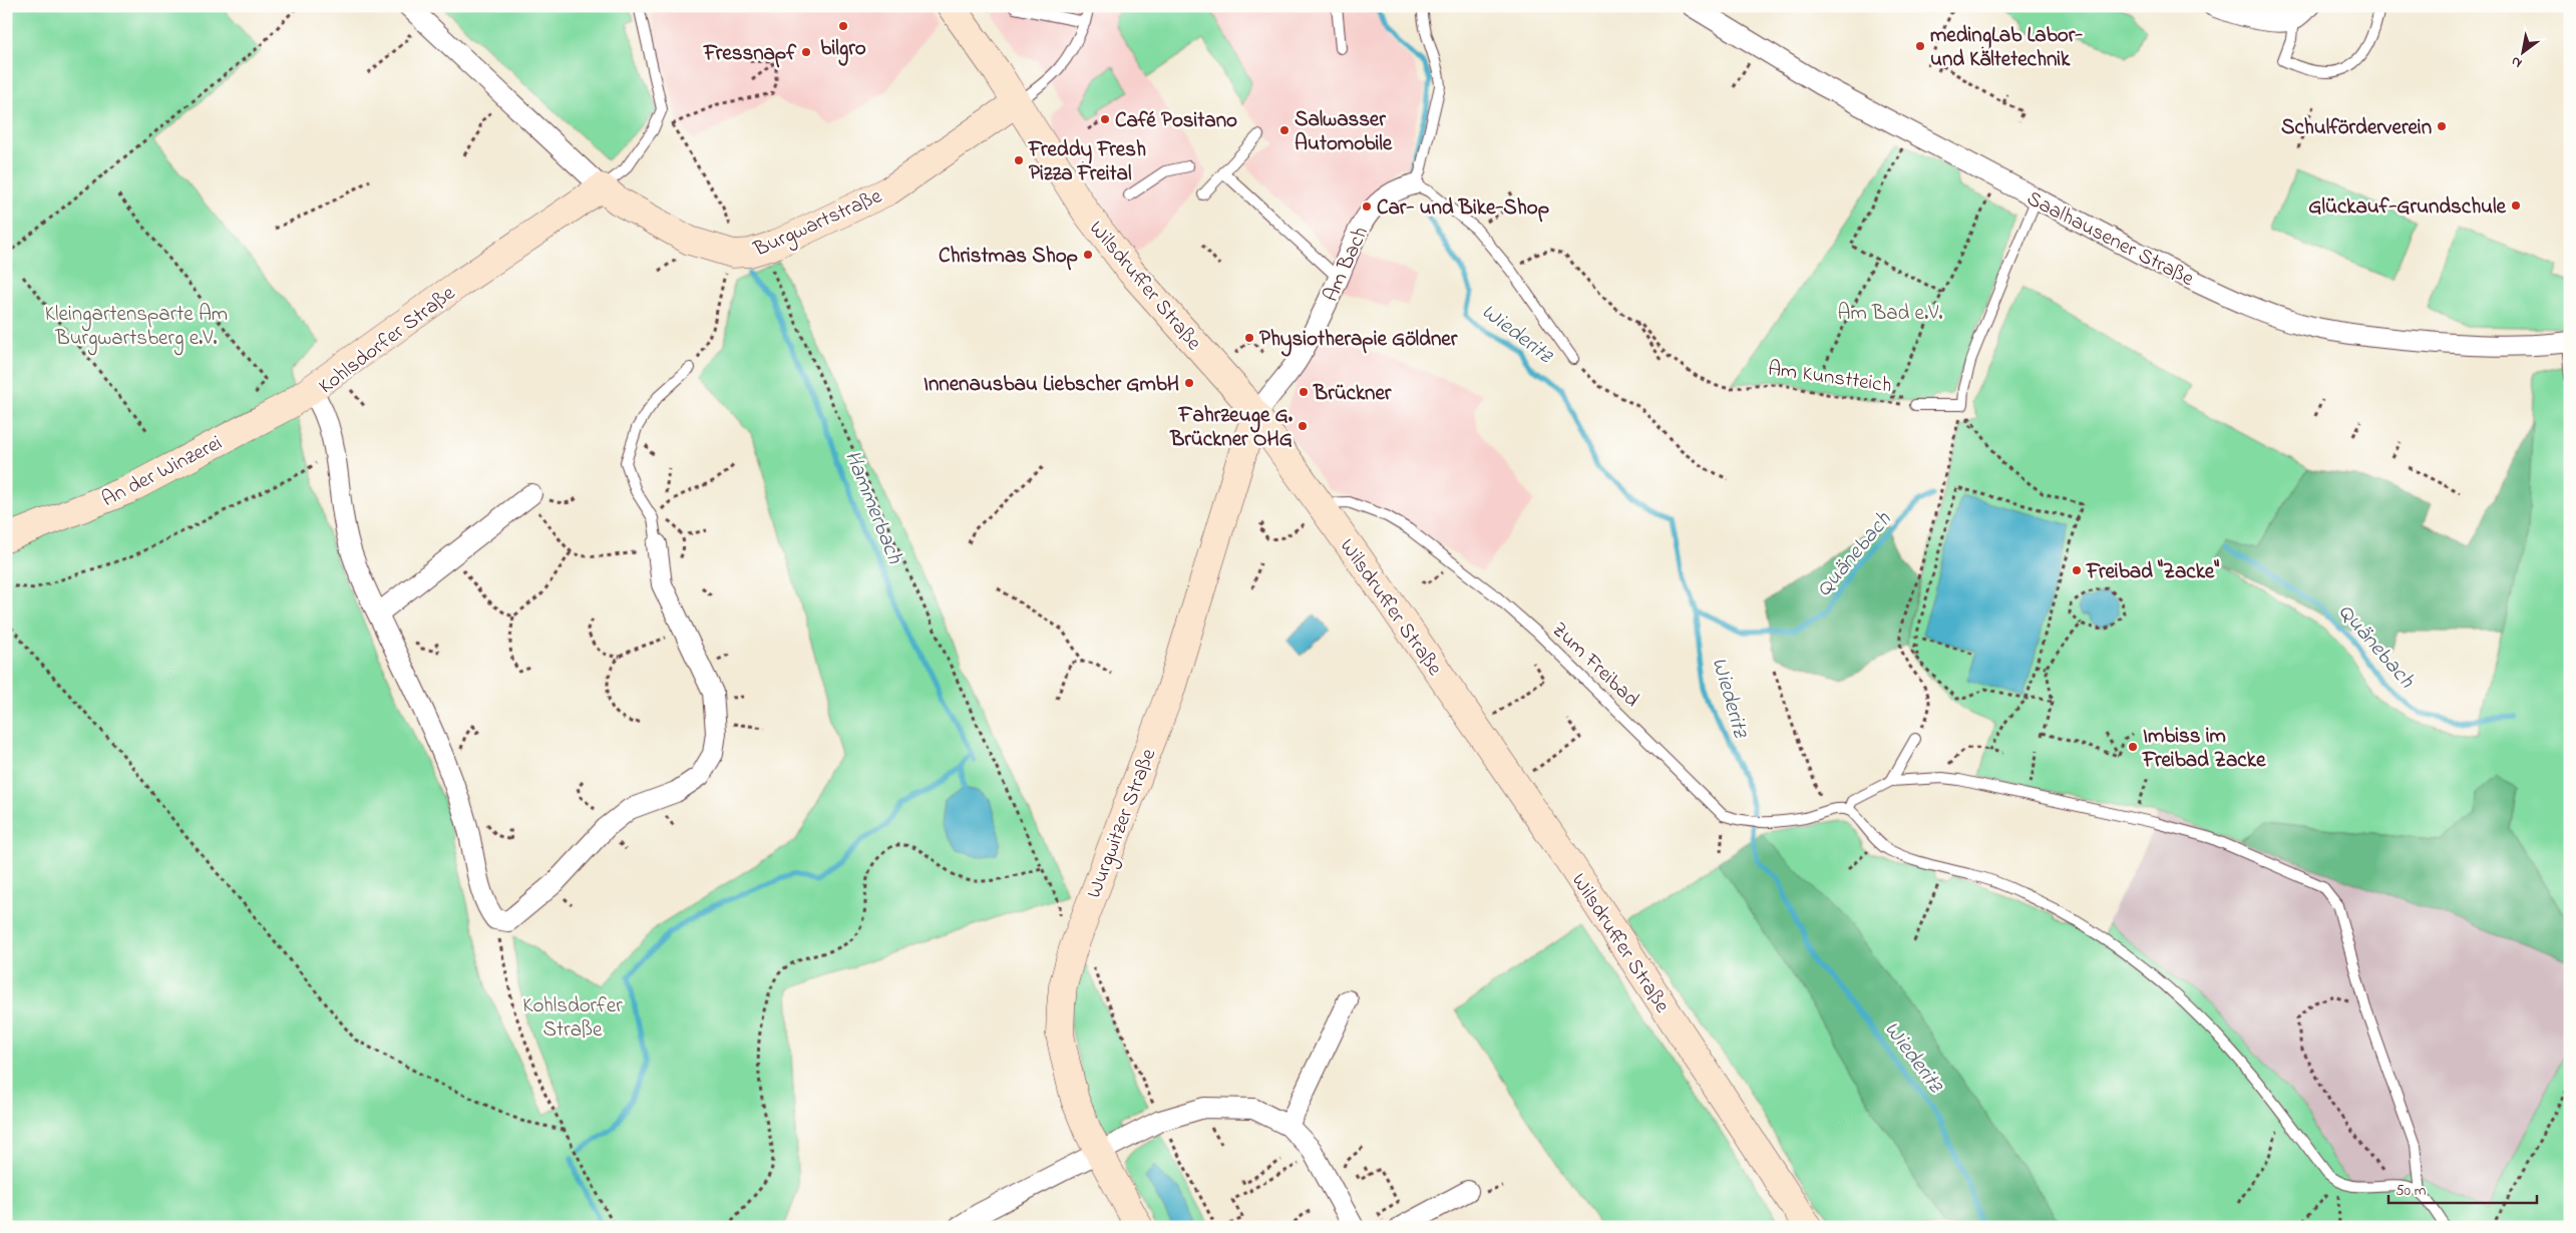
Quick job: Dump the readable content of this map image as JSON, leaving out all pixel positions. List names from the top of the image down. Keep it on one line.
{"streets":{"street":["Burgwartstraße","Saalhausener Straße","Am Bach","Wilsdruffer Straße","Kohlsdorfer Straße","An der Winzerei","Wurgwitzer Straße"],"lane":["Am Kunstteich","Zum Freibad"]},"crossings":[["Burgwartstraße","Wilsdruffer Straße"],["Burgwartstraße","Kohlsdorfer Straße"],["Am Bach","Wilsdruffer Straße"],["Am Bach","Wurgwitzer Straße"],["Wilsdruffer Straße","Zum Freibad"],["Wilsdruffer Straße","Wurgwitzer Straße"],["Kohlsdorfer Straße","An der Winzerei"]],"water":["Wiederitz","Hammerbach","Quänebach"],"parks":["Am Bad e.V.","Kleingartensparte Am Burgwartsberg e.V.","Kohlsdorfer Straße"],"places":["bilgro","medingLab Labor- und Kältetechnik","Fressnapf","Café Positano","Schulförderverein","Salwasser Automobile","Freddy Fresh Pizza Freital","Glückauf-Grundschule","Car- und Bike-Shop","Christmas Shop","Physiotherapie Göldner","Innenausbau Liebscher GmbH","Brückner","Fahrzeuge G. Brückner OHG","Freibad \"Zacke\"","Imbiss im Freibad Zacke"],"scale_bar":"50 m","north":"bottom left"}
